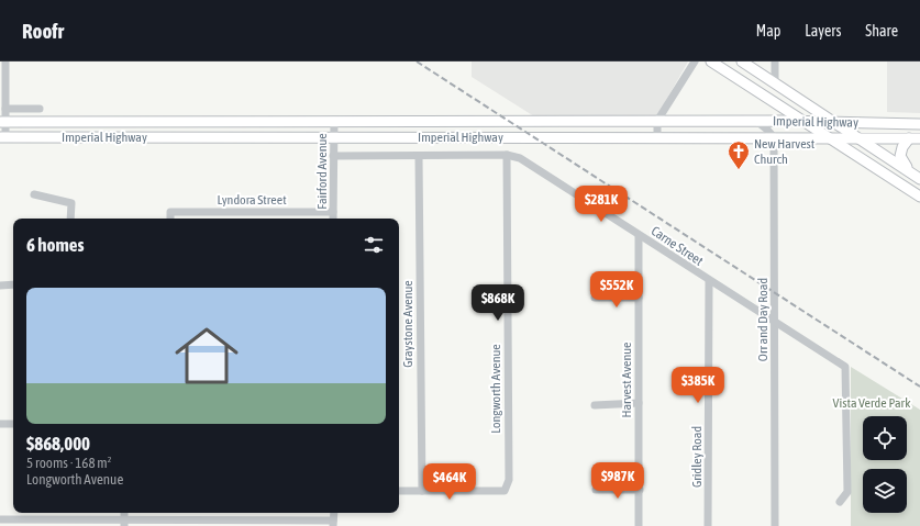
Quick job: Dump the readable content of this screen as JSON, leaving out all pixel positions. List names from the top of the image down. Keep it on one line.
{"streets":{"main road":["Imperial Highway"],"street":["Fairford Avenue","Lyndora Street","Carne Street","Orr and Day Road","Graystone Avenue","Harvest Avenue","Longworth Avenue","Gridley Road"]},"crossings":[["Imperial Highway","Fairford Avenue"],["Imperial Highway","Orr and Day Road"],["Fairford Avenue","Lyndora Street"],["Fairford Avenue","Carne Street"],["Carne Street","Orr and Day Road"],["Carne Street","Graystone Avenue"],["Carne Street","Harvest Avenue"],["Carne Street","Longworth Avenue"],["Carne Street","Gridley Road"],["Graystone Avenue","Longworth Avenue"]],"parks":["Vista Verde Park"],"places":{"church":["New Harvest Church"]},"page":{"header":"Roofr","nav":["Map","Layers","Share"],"price":["$281K","$552K","$868K","$385K","$987K","$464K"],"heading":"6 homes","list":[{"name":"$868,000","note":"5 rooms · 168 m² · Longworth Avenue"}]}}
